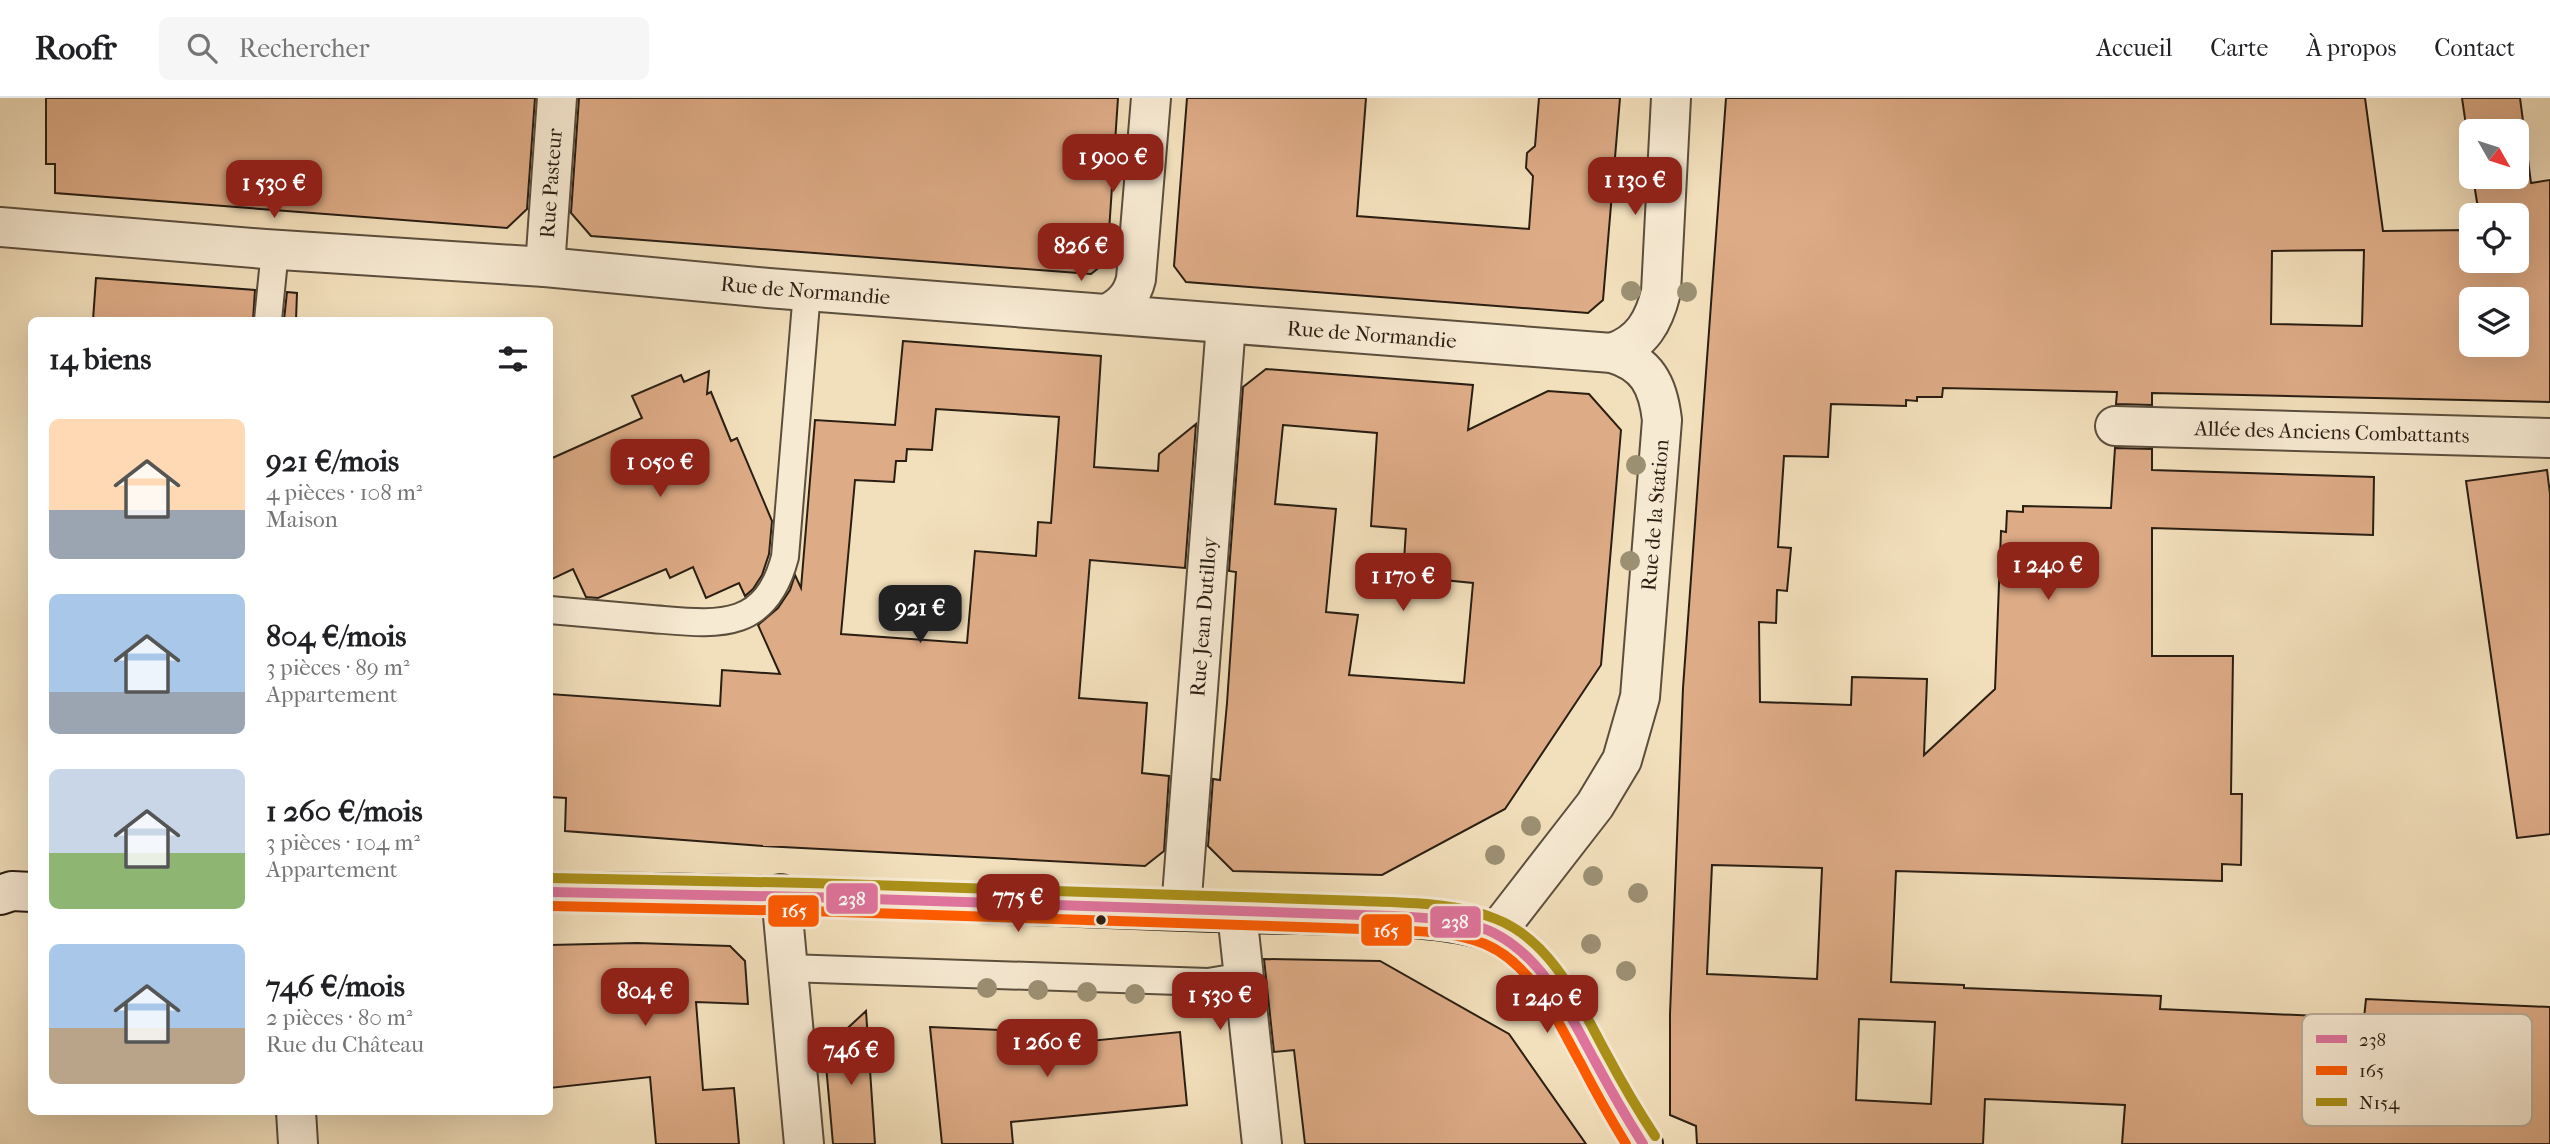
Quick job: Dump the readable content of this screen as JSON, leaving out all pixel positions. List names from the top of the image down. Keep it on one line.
{"streets":{"street":["Rue Pasteur","Rue de Normandie","Allée des Anciens Combattants","Rue de la Station","Rue Jean Dutilloy"]},"crossings":[["Rue Pasteur","Rue de Normandie"],["Rue de Normandie","Rue de la Station"],["Rue de Normandie","Rue Jean Dutilloy"]],"lines":["transit line N154","transit line 238","transit line 165"],"legend":["238","165","N154"],"north":"bottom right","page":{"header":"Roofr","search":"Rechercher","nav":["Accueil","Carte","À propos","Contact"],"price":["1 900 €","1 130 €","1 530 €","826 €","1 050 €","1 240 €","1 170 €","921 €","775 €","804 €","1 530 €","1 240 €","1 260 €","746 €"],"heading":"14 biens","list":[{"name":"921 €/mois","note":"4 pièces · 108 m² · Maison"},{"name":"804 €/mois","note":"3 pièces · 89 m² · Appartement"},{"name":"1 260 €/mois","note":"3 pièces · 104 m² · Appartement"},{"name":"746 €/mois","note":"2 pièces · 80 m² · Rue du Château"}]}}
